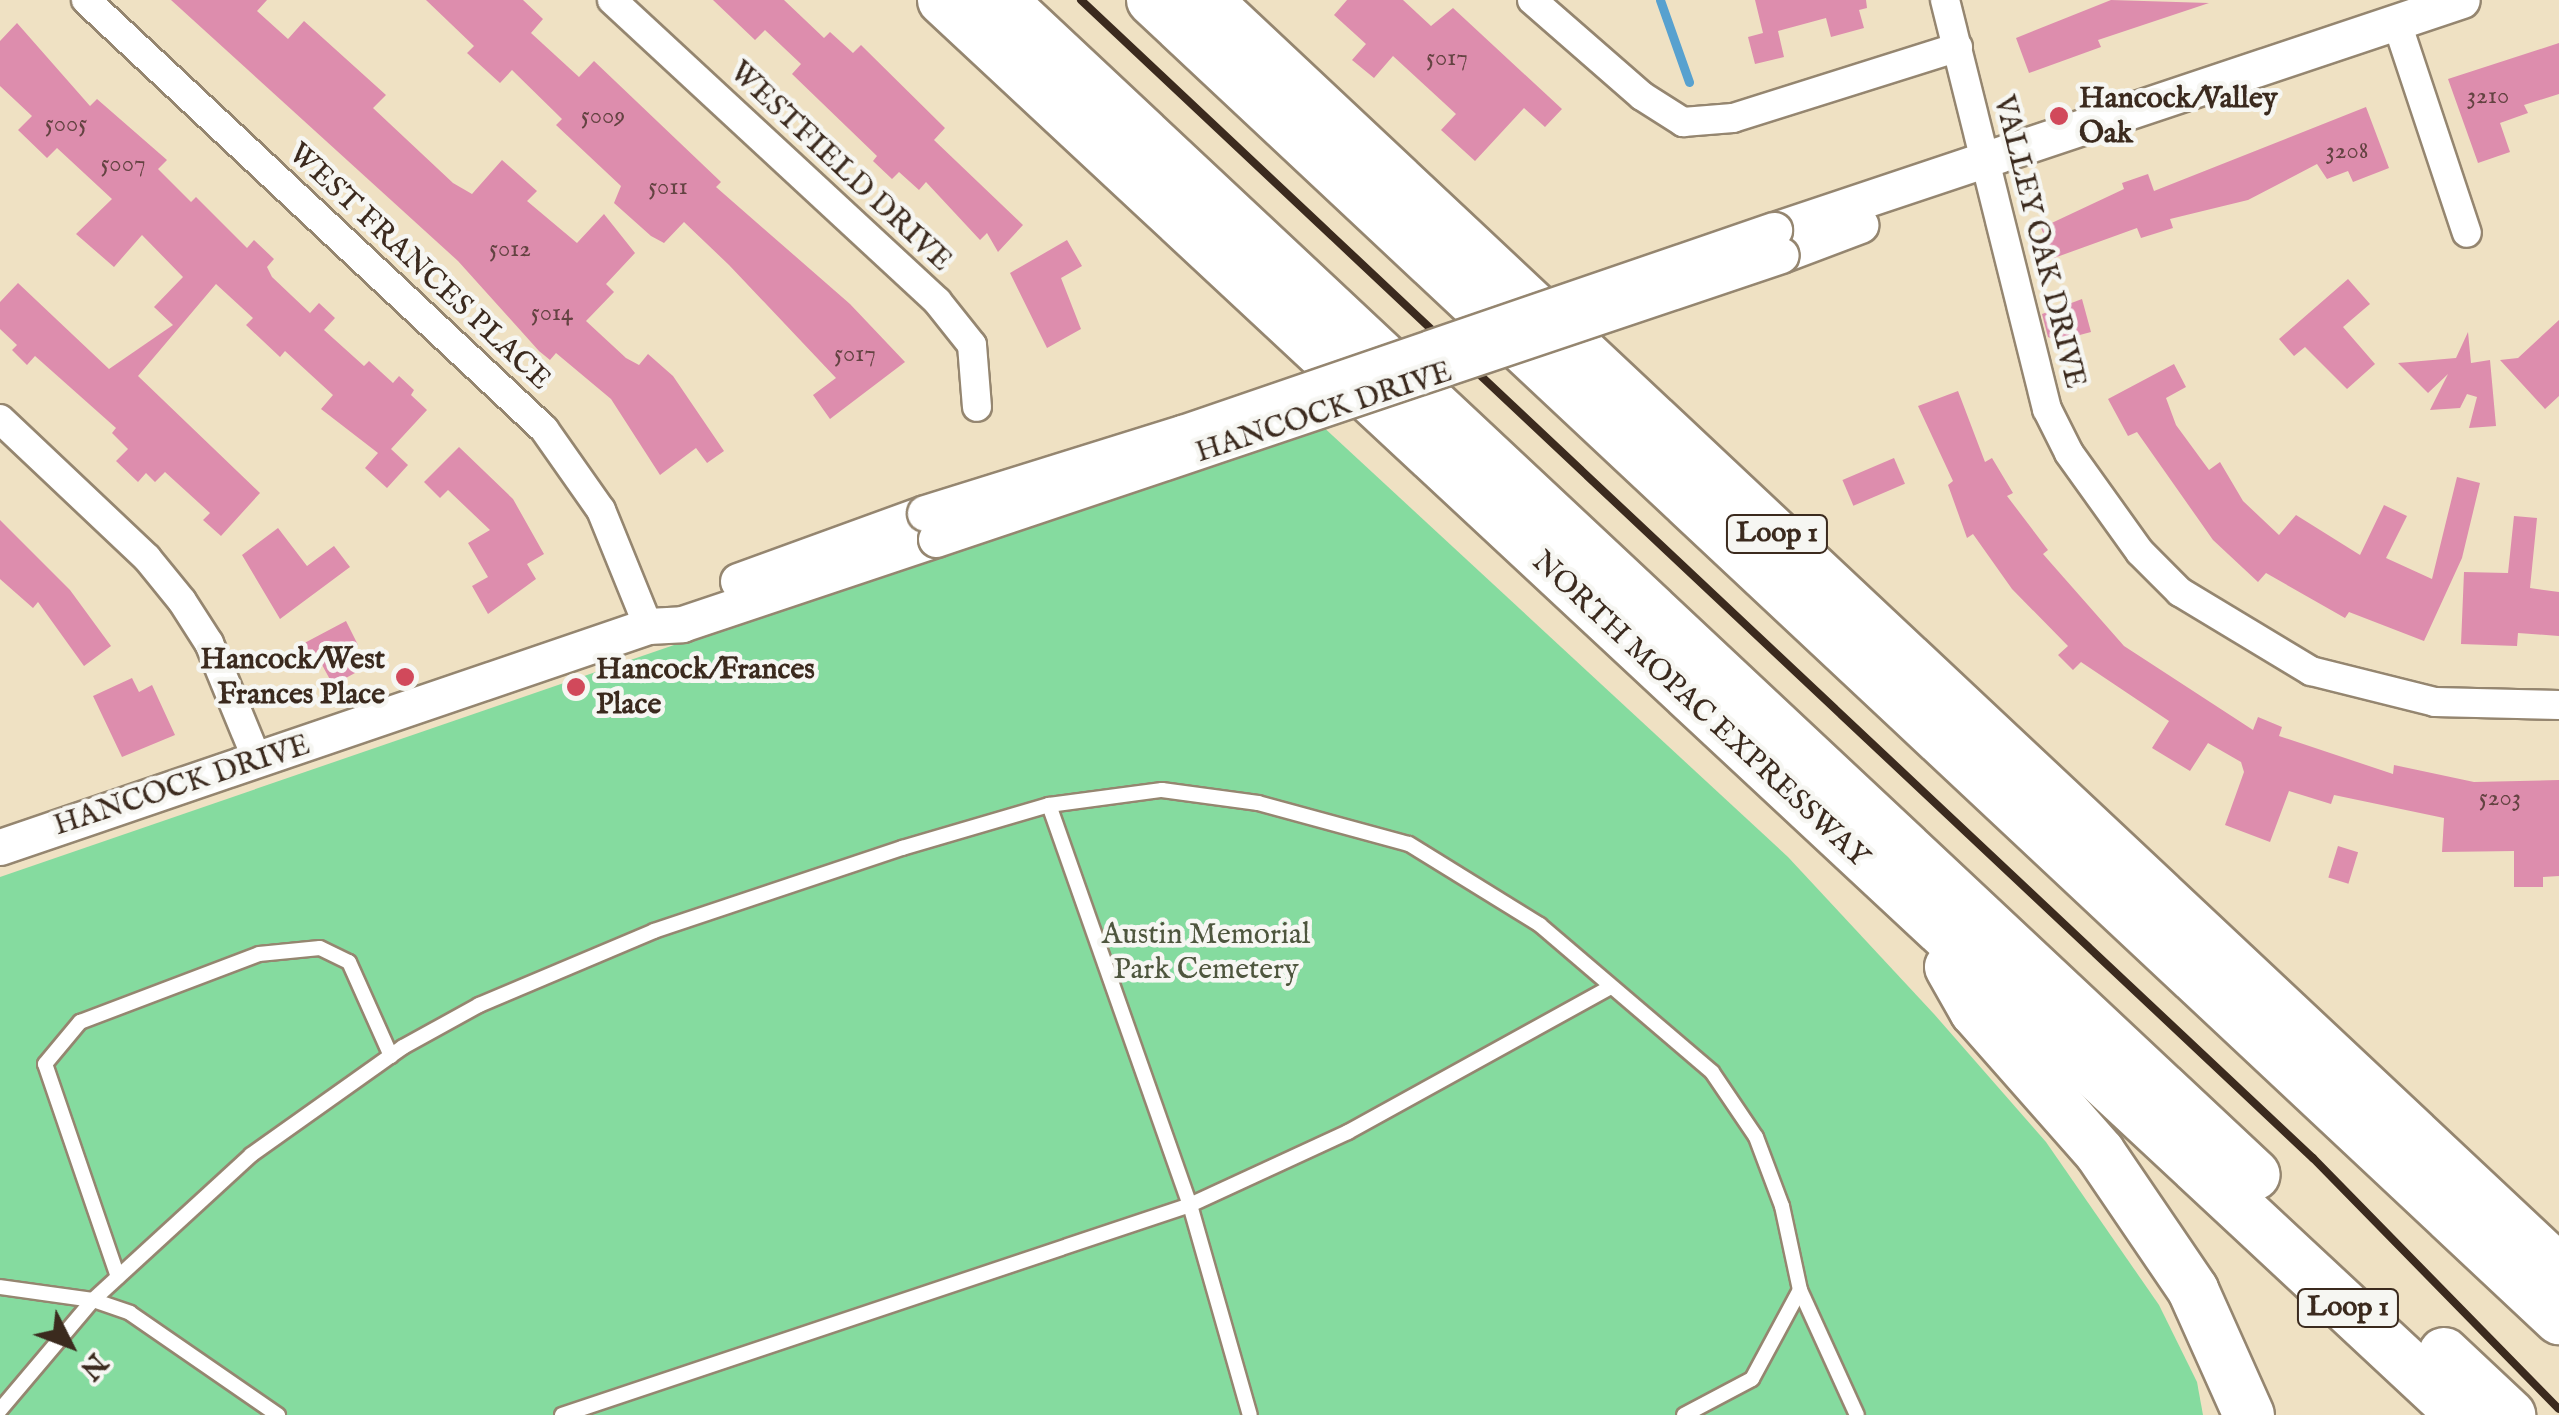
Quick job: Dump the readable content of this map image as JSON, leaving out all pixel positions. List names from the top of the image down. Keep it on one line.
{"streets":{"highway":["Loop 1","NORTH MOPAC EXPRESSWAY"],"street":["WESTFIELD DRIVE","VALLEY OAK DRIVE","WEST FRANCES PLACE","HANCOCK DRIVE"]},"crossings":[["VALLEY OAK DRIVE","HANCOCK DRIVE"],["WEST FRANCES PLACE","HANCOCK DRIVE"]],"parks":["Austin Memorial Park Cemetery"],"places":["Hancock/Valley Oak","Hancock/West Frances Place","Hancock/Frances Place"],"house_numbers":["5017","3210","5009","5005","3208","5007","5011","5012","5014","5017","5203"],"north":"bottom right"}
